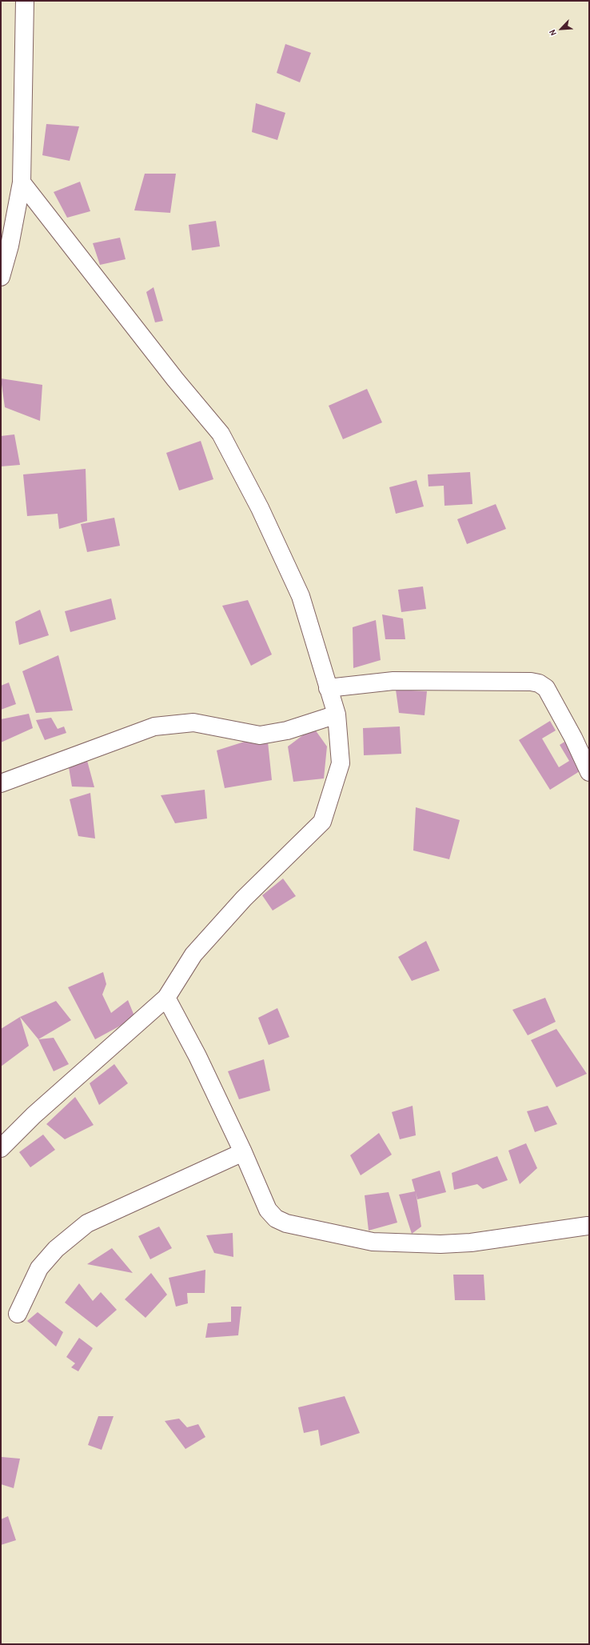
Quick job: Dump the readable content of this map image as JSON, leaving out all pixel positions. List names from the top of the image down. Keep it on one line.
{"north":"bottom left"}
